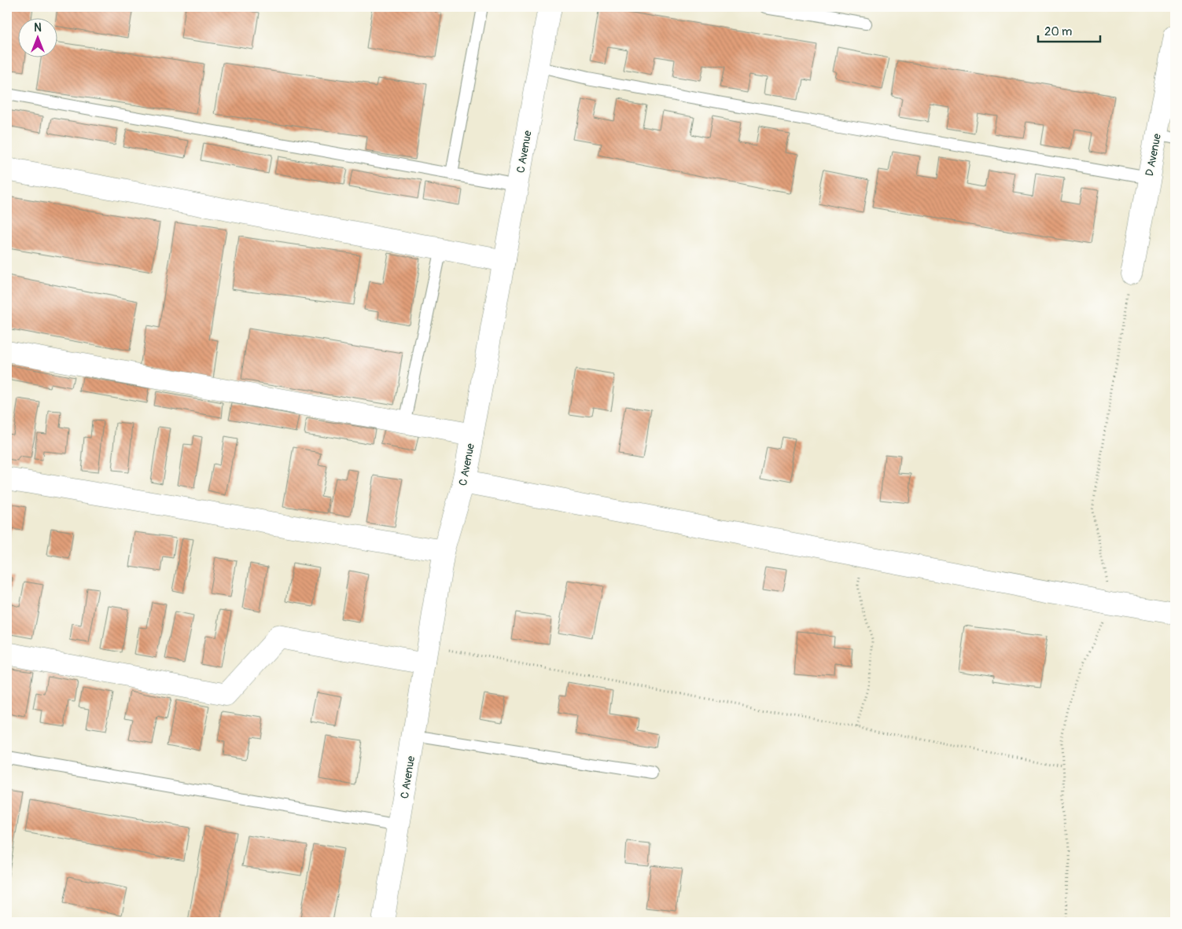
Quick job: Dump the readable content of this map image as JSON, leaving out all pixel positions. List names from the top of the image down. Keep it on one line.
{"streets":{"street":["C Avenue","D Avenue"]},"scale_bar":"20 m","north":"top"}
